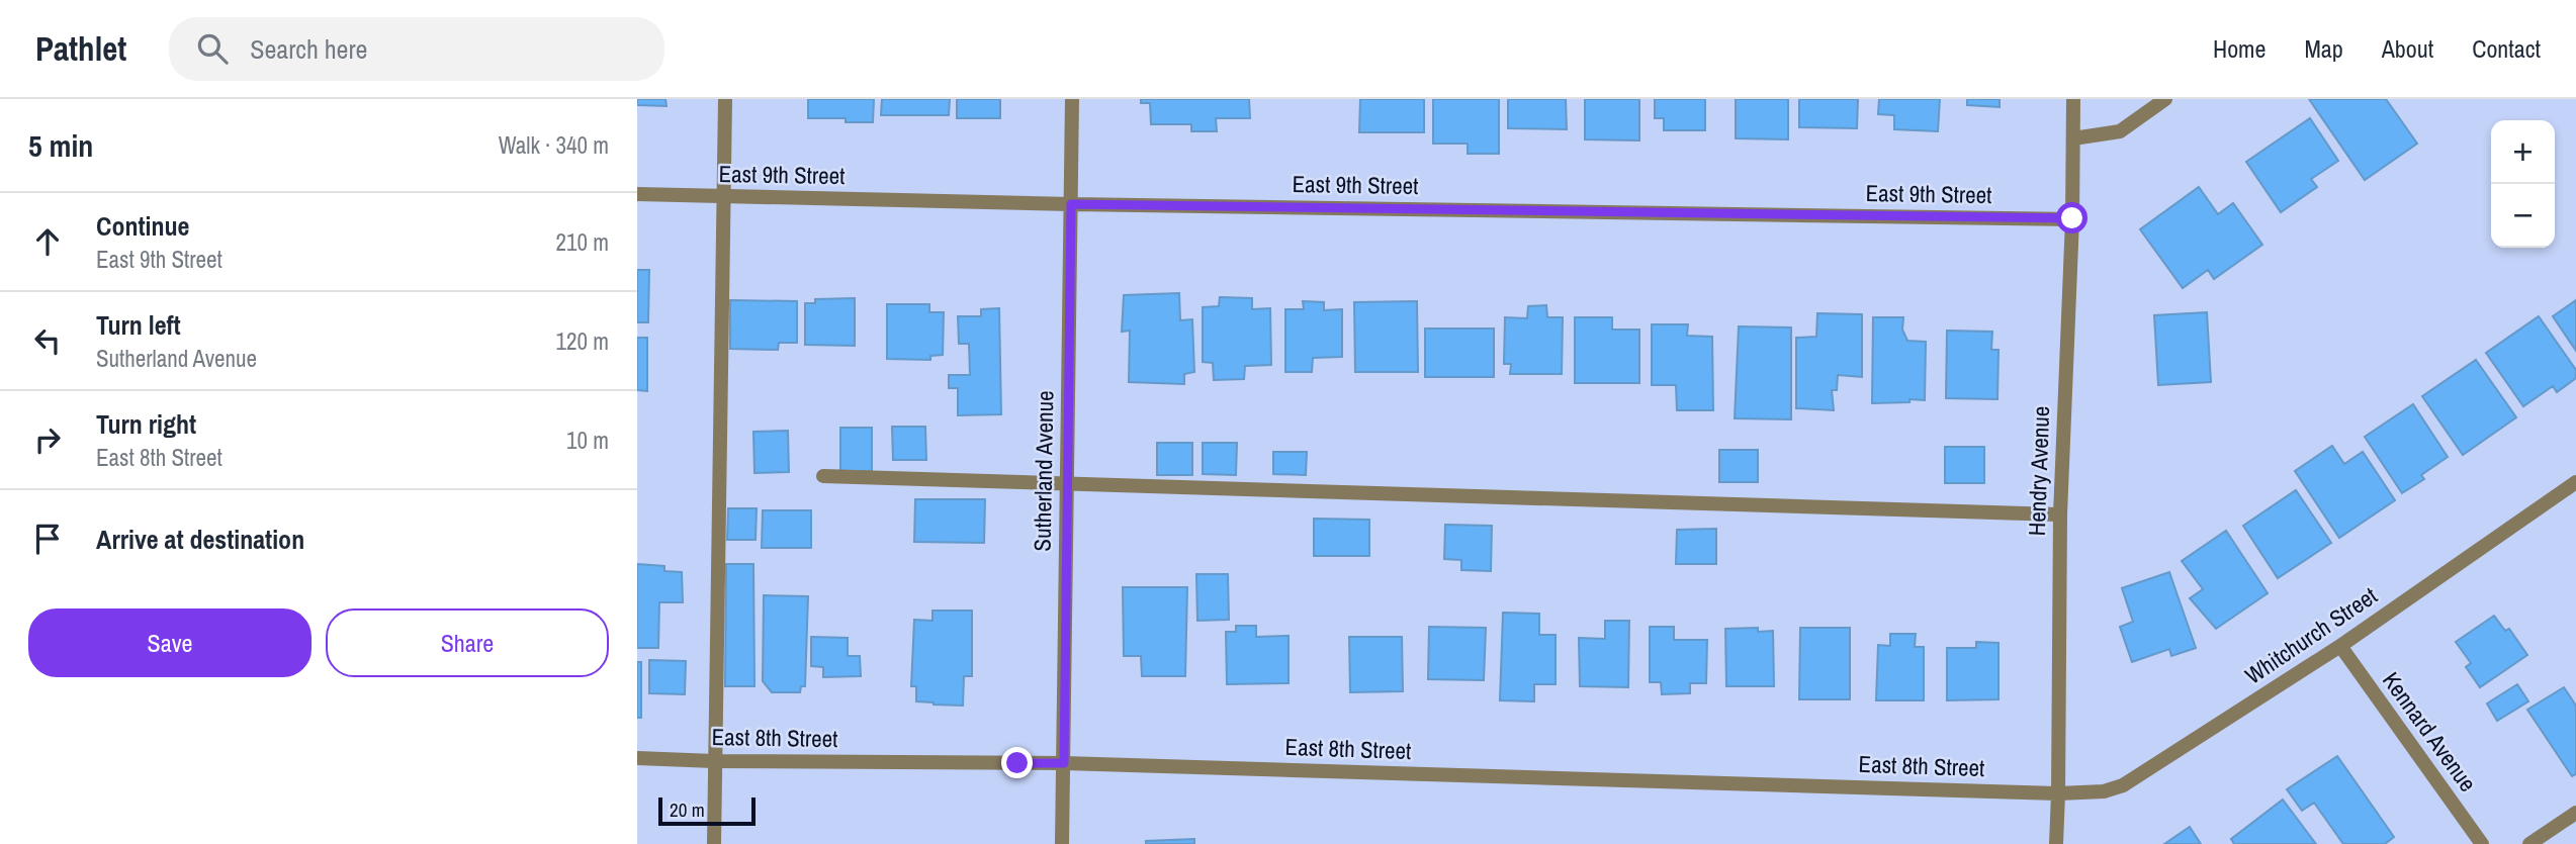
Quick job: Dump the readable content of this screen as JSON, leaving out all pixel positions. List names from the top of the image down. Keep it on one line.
{"streets":{"street":["East 9th Street","Sutherland Avenue","Hendry Avenue","Whitchurch Street","Kennard Avenue","East 8th Street"]},"crossings":[["East 9th Street","Sutherland Avenue"],["East 9th Street","Hendry Avenue"],["Sutherland Avenue","East 8th Street"],["Hendry Avenue","Whitchurch Street"],["Hendry Avenue","East 8th Street"],["Whitchurch Street","Kennard Avenue"],["Whitchurch Street","East 8th Street"]],"scale_bar":"20 m","page":{"header":"Pathlet","search":"Search here","nav":["Home","Map","About","Contact"],"heading":["5 min","Walk · 340 m"],"map_buttons":["+","−"],"list":[["Continue","East 9th Street","210 m"],["Turn left","Sutherland Avenue","120 m"],["Turn right","East 8th Street","10 m"],"Arrive at destination"],"buttons":["Save","Share"],"scale":"20 m"}}
